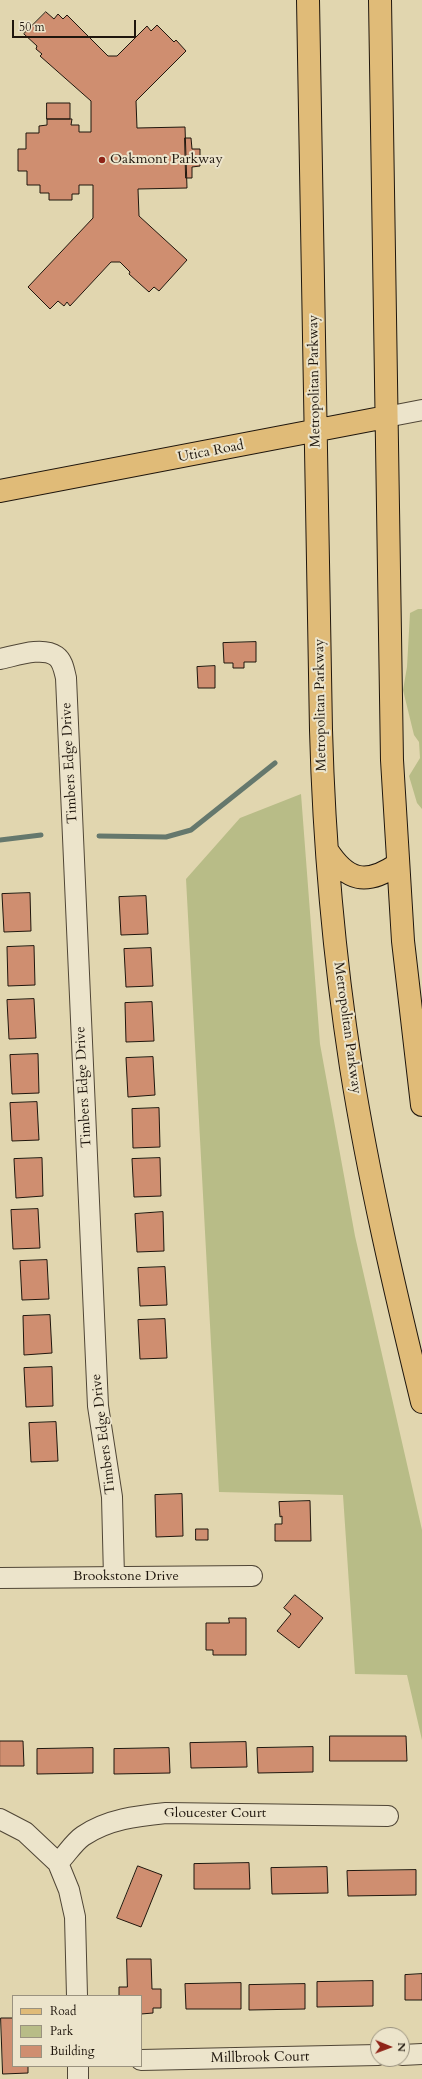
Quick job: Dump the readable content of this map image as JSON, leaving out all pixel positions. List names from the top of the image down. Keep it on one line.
{"streets":{"main road":["Metropolitan Parkway","Utica Road"],"street":["Timbers Edge Drive","Brookstone Drive","Gloucester Court","Millbrook Court"]},"crossings":[["Metropolitan Parkway","Utica Road"],["Timbers Edge Drive","Brookstone Drive"]],"places":["Oakmont Parkway"],"legend":["Road","Park","Building"],"scale_bar":"50 m","north":"right"}
